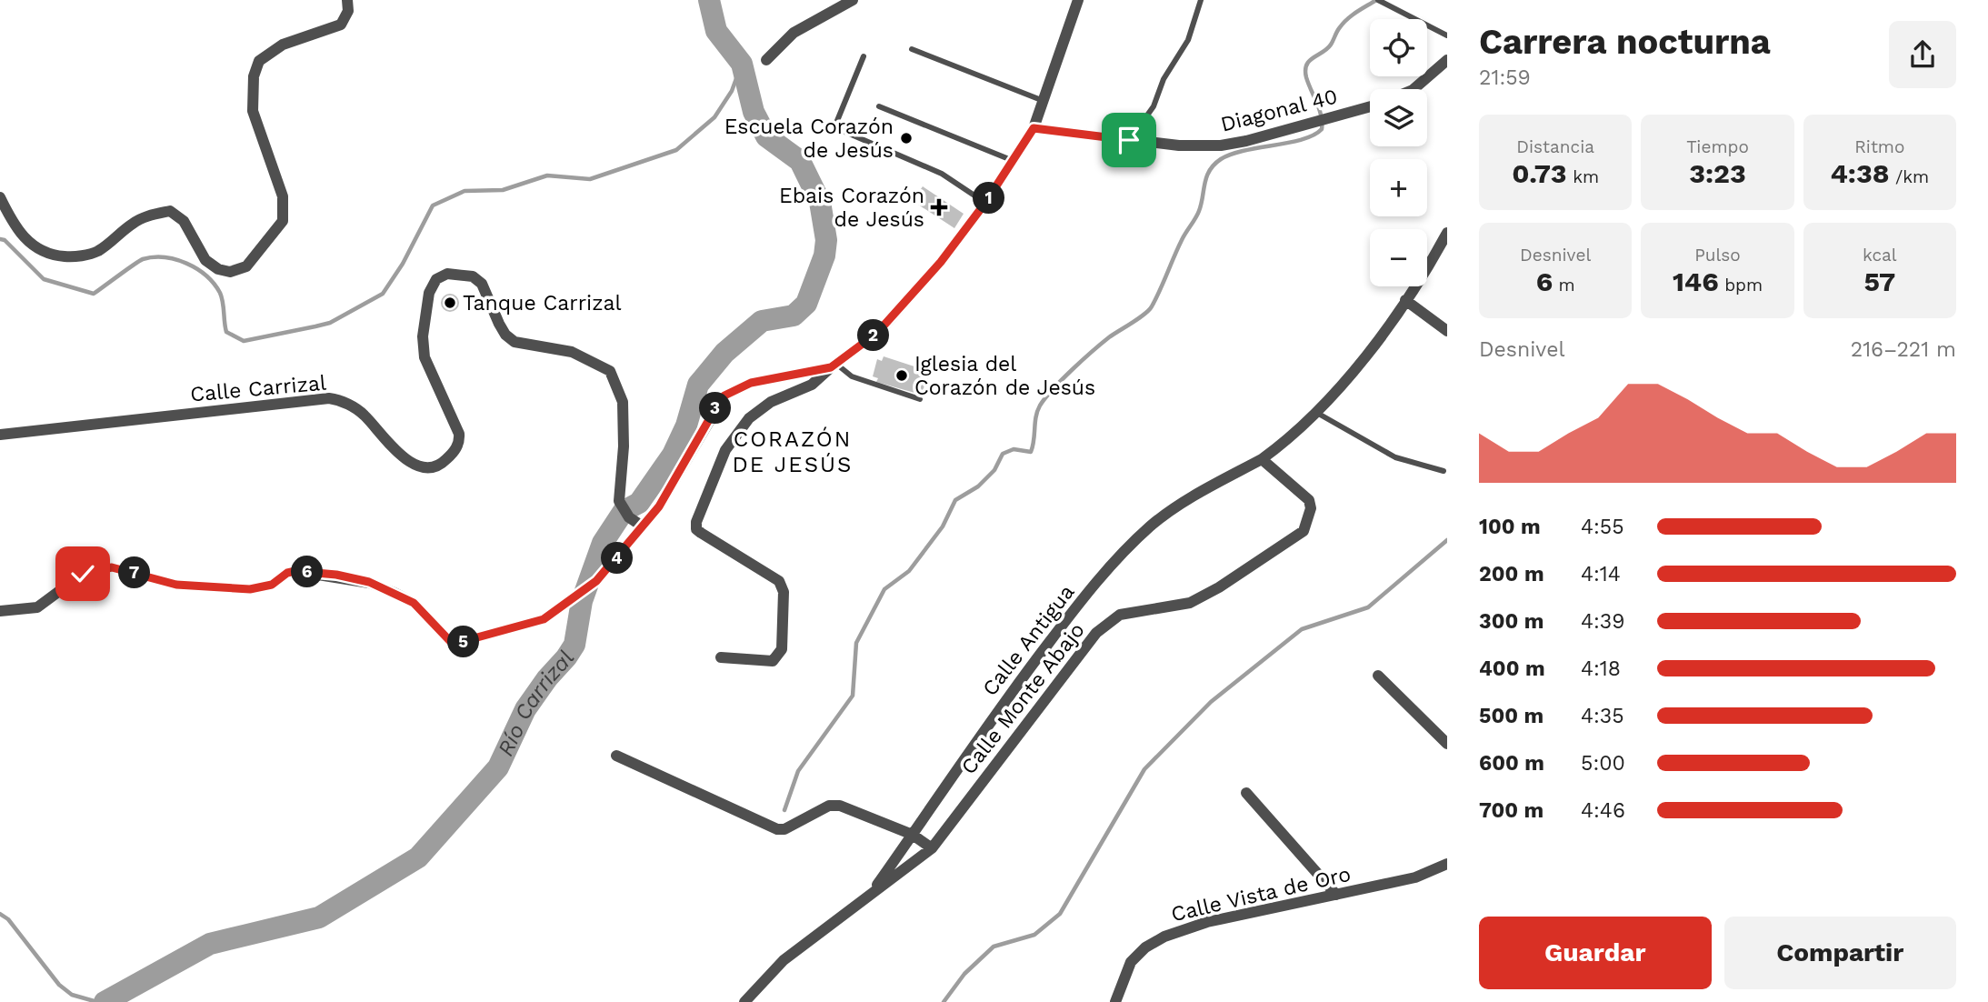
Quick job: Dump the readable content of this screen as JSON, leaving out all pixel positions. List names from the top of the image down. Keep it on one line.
{"streets":{"street":["Diagonal 40","Calle Carrizal","Calle Antigua","Calle Monte Abajo","Calle Vista de Oro"]},"crossings":[["Calle Antigua","Calle Monte Abajo"]],"districts":["CORAZÓN DE JESÚS"],"water":["Río Carrizal"],"places":{"other":["Escuela Corazón de Jesús","Tanque Carrizal","Iglesia del Corazón de Jesús"],"health":["Ebais Corazón de Jesús"]},"page":{"heading":["Carrera nocturna","21:59"],"map_buttons":["+","−"],"stats":[["Distancia","0.73 km"],["Tiempo","3:23"],["Ritmo","4:38 /km"],["Desnivel","6 m"],["Pulso","146 bpm"],["kcal","57"]],"pins":["1","2","3","4","6","7","5"],"chart":["Desnivel","216–221 m"],"list":[{"name":"100 m","note":"4:55"},{"name":"200 m","note":"4:14"},{"name":"300 m","note":"4:39"},{"name":"400 m","note":"4:18"},{"name":"500 m","note":"4:35"},{"name":"600 m","note":"5:00"},{"name":"700 m","note":"4:46"}],"buttons":["Guardar","Compartir"]}}
